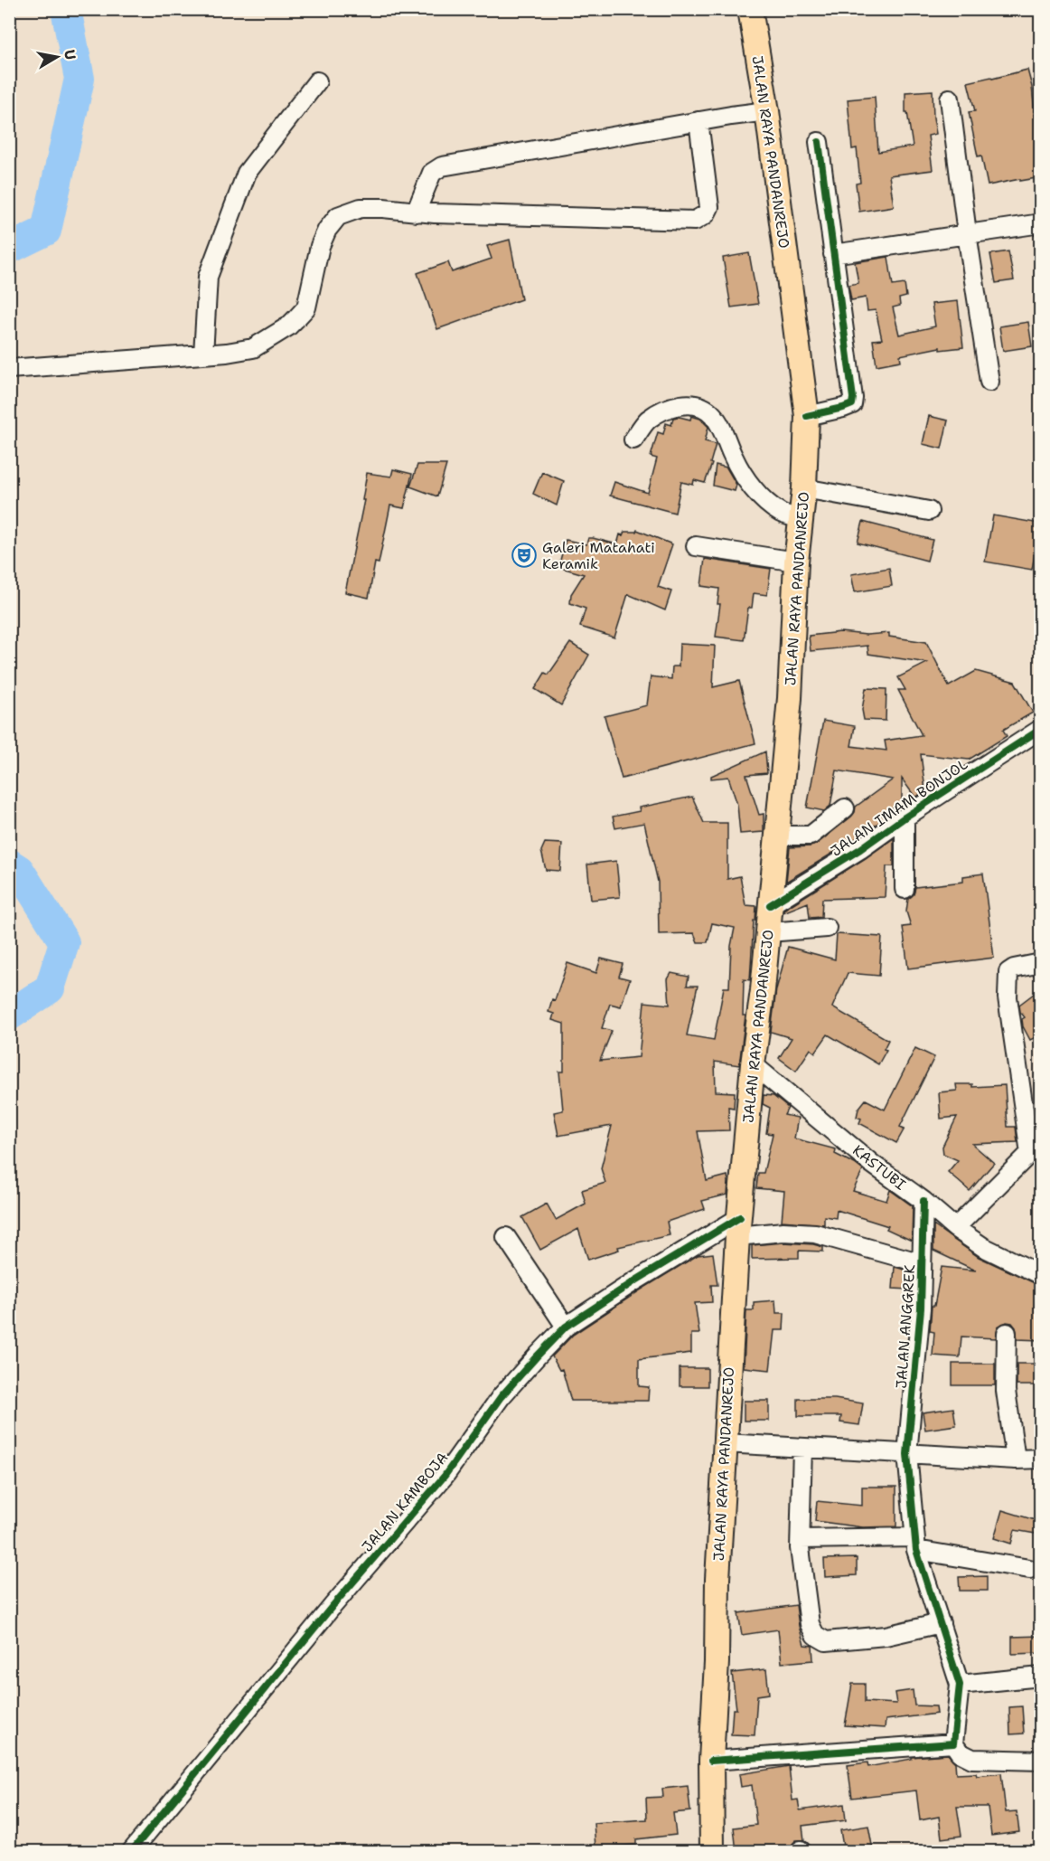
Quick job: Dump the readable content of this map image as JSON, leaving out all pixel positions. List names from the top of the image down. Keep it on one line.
{"streets":{"main road":["JALAN RAYA PANDANREJO"],"street":["JALAN IMAM BONJOL","KASTUBI","JALAN ANGGREK","JALAN KAMBOJA"]},"crossings":[["JALAN RAYA PANDANREJO","JALAN IMAM BONJOL"],["JALAN RAYA PANDANREJO","KASTUBI"],["JALAN RAYA PANDANREJO","JALAN KAMBOJA"],["KASTUBI","JALAN ANGGREK"]],"places":{"theatre":["Galeri Matahati Keramik"]},"north":"right"}
